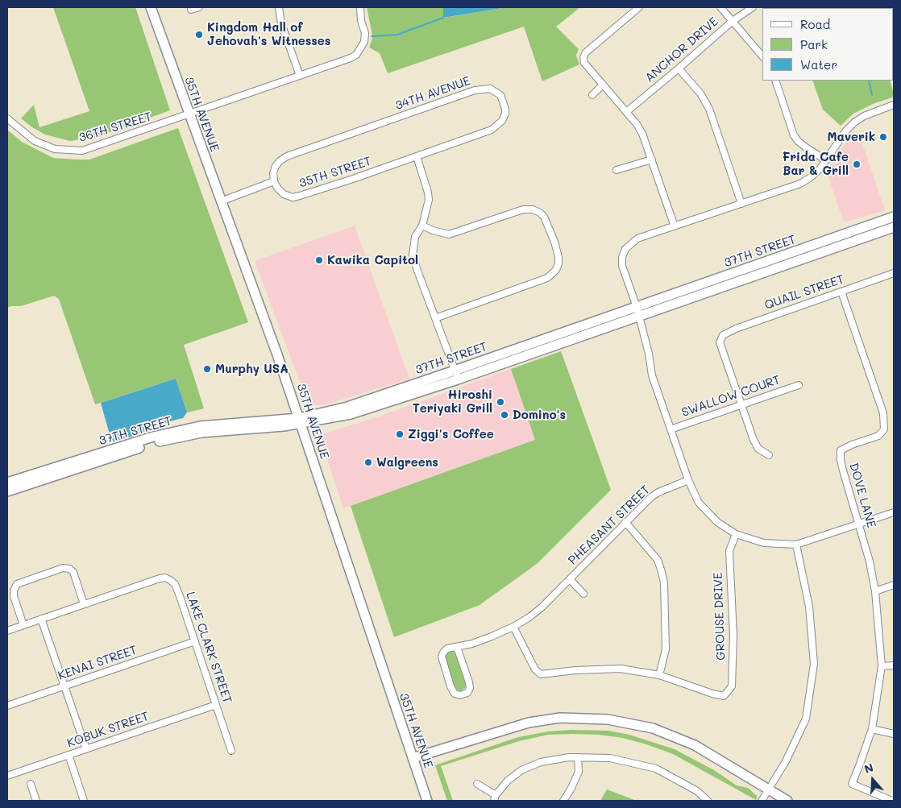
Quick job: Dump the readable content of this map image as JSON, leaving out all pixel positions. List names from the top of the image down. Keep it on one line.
{"streets":{"main road":["35TH AVENUE","37TH STREET"],"street":["ANCHOR DRIVE","34TH AVENUE","36TH STREET","35TH STREET","QUAIL STREET","SWALLOW COURT","DOVE LANE","PHEASANT STREET","GROUSE DRIVE","LAKE CLARK STREET","KENAI STREET","KOBUK STREET"]},"crossings":[["34TH AVENUE","35TH STREET"],["35TH AVENUE","36TH STREET"],["35TH AVENUE","37TH STREET"],["QUAIL STREET","SWALLOW COURT"],["QUAIL STREET","DOVE LANE"],["LAKE CLARK STREET","KENAI STREET"],["LAKE CLARK STREET","KOBUK STREET"]],"places":["Kingdom Hall of Jehovah's Witnesses","Maverik","Frida Cafe Bar & Grill","Kawika Capitol","Murphy USA","Hiroshi Teriyaki Grill","Domino's","Ziggi's Coffee","Walgreens"],"legend":["Road","Park","Water"],"north":"top"}
